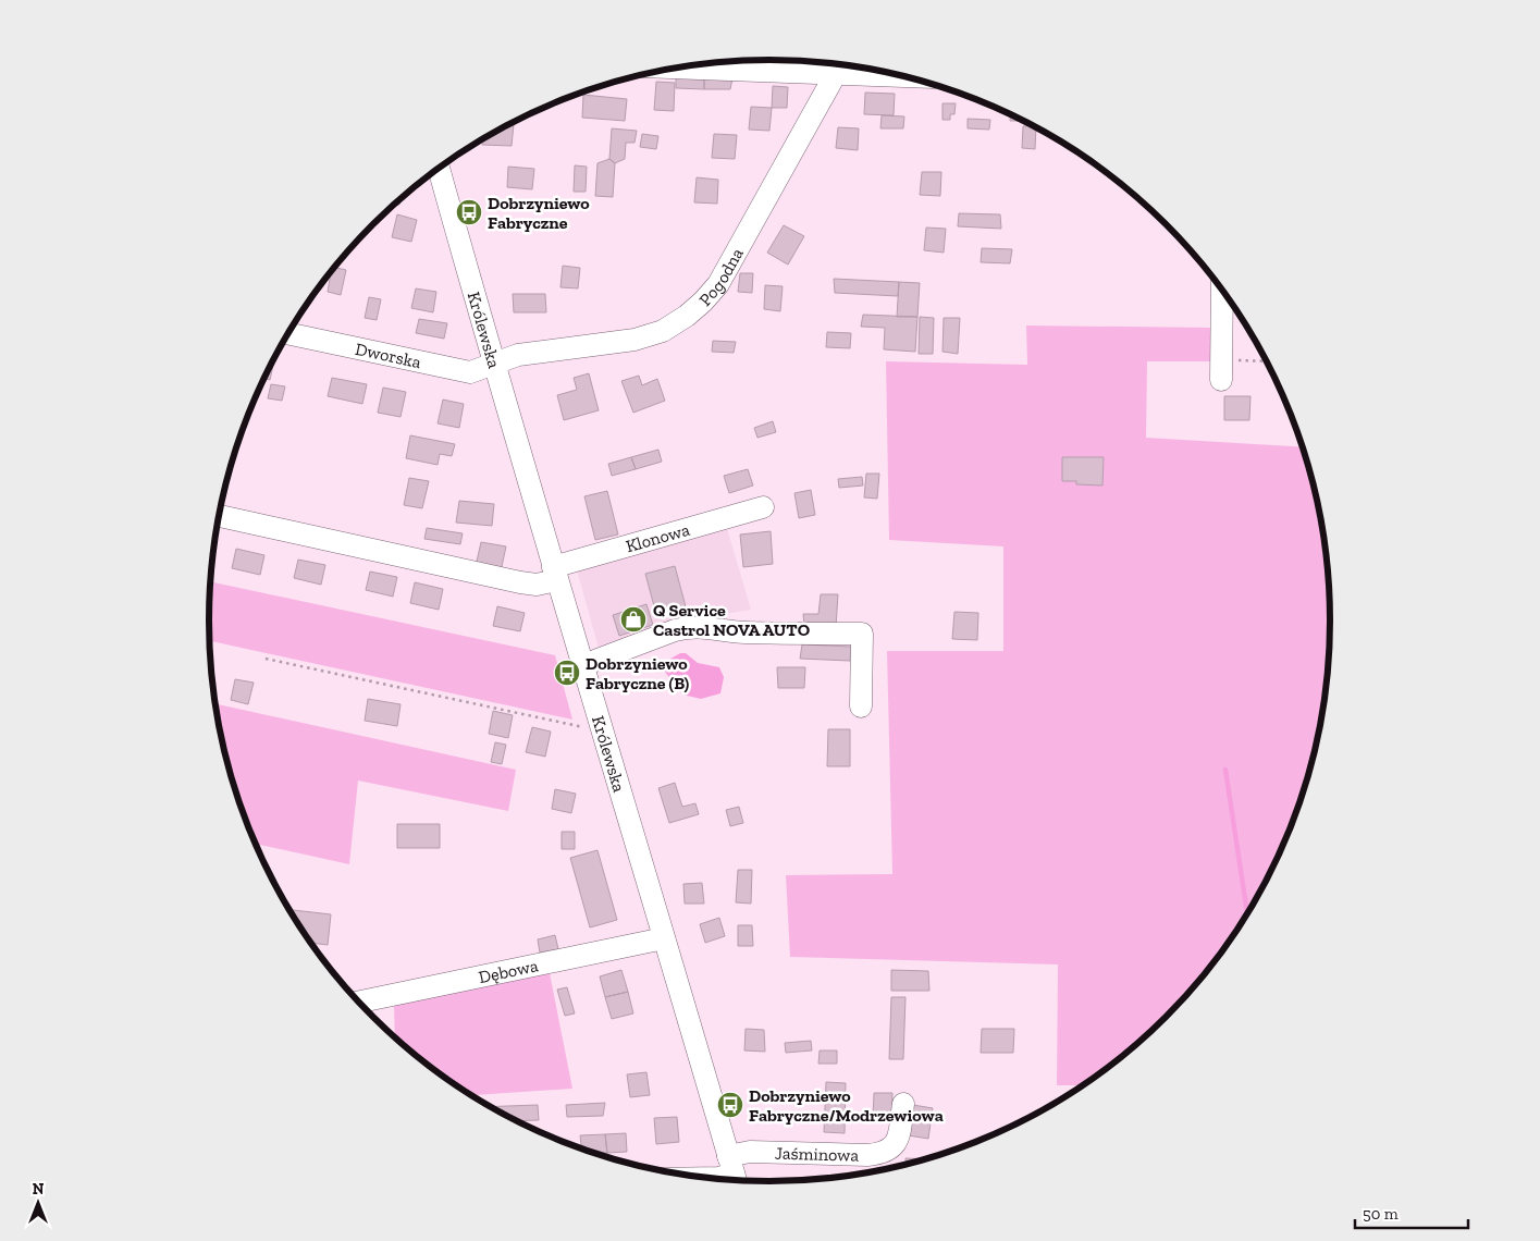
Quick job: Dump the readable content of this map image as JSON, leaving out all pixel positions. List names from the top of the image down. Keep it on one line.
{"streets":{"street":["Pogodna","Królewska","Dworska","Klonowa","Dębowa","Jaśminowa"]},"crossings":[["Pogodna","Królewska"],["Pogodna","Dworska"],["Królewska","Dworska"],["Królewska","Klonowa"],["Królewska","Dębowa"],["Królewska","Jaśminowa"]],"places":{"bus stop":["Dobrzyniewo Fabryczne","Dobrzyniewo Fabryczne (B)","Dobrzyniewo Fabryczne/Modrzewiowa"],"shop":["Q Service Castrol NOVA AUTO"]},"scale_bar":"50 m","north":"top"}
